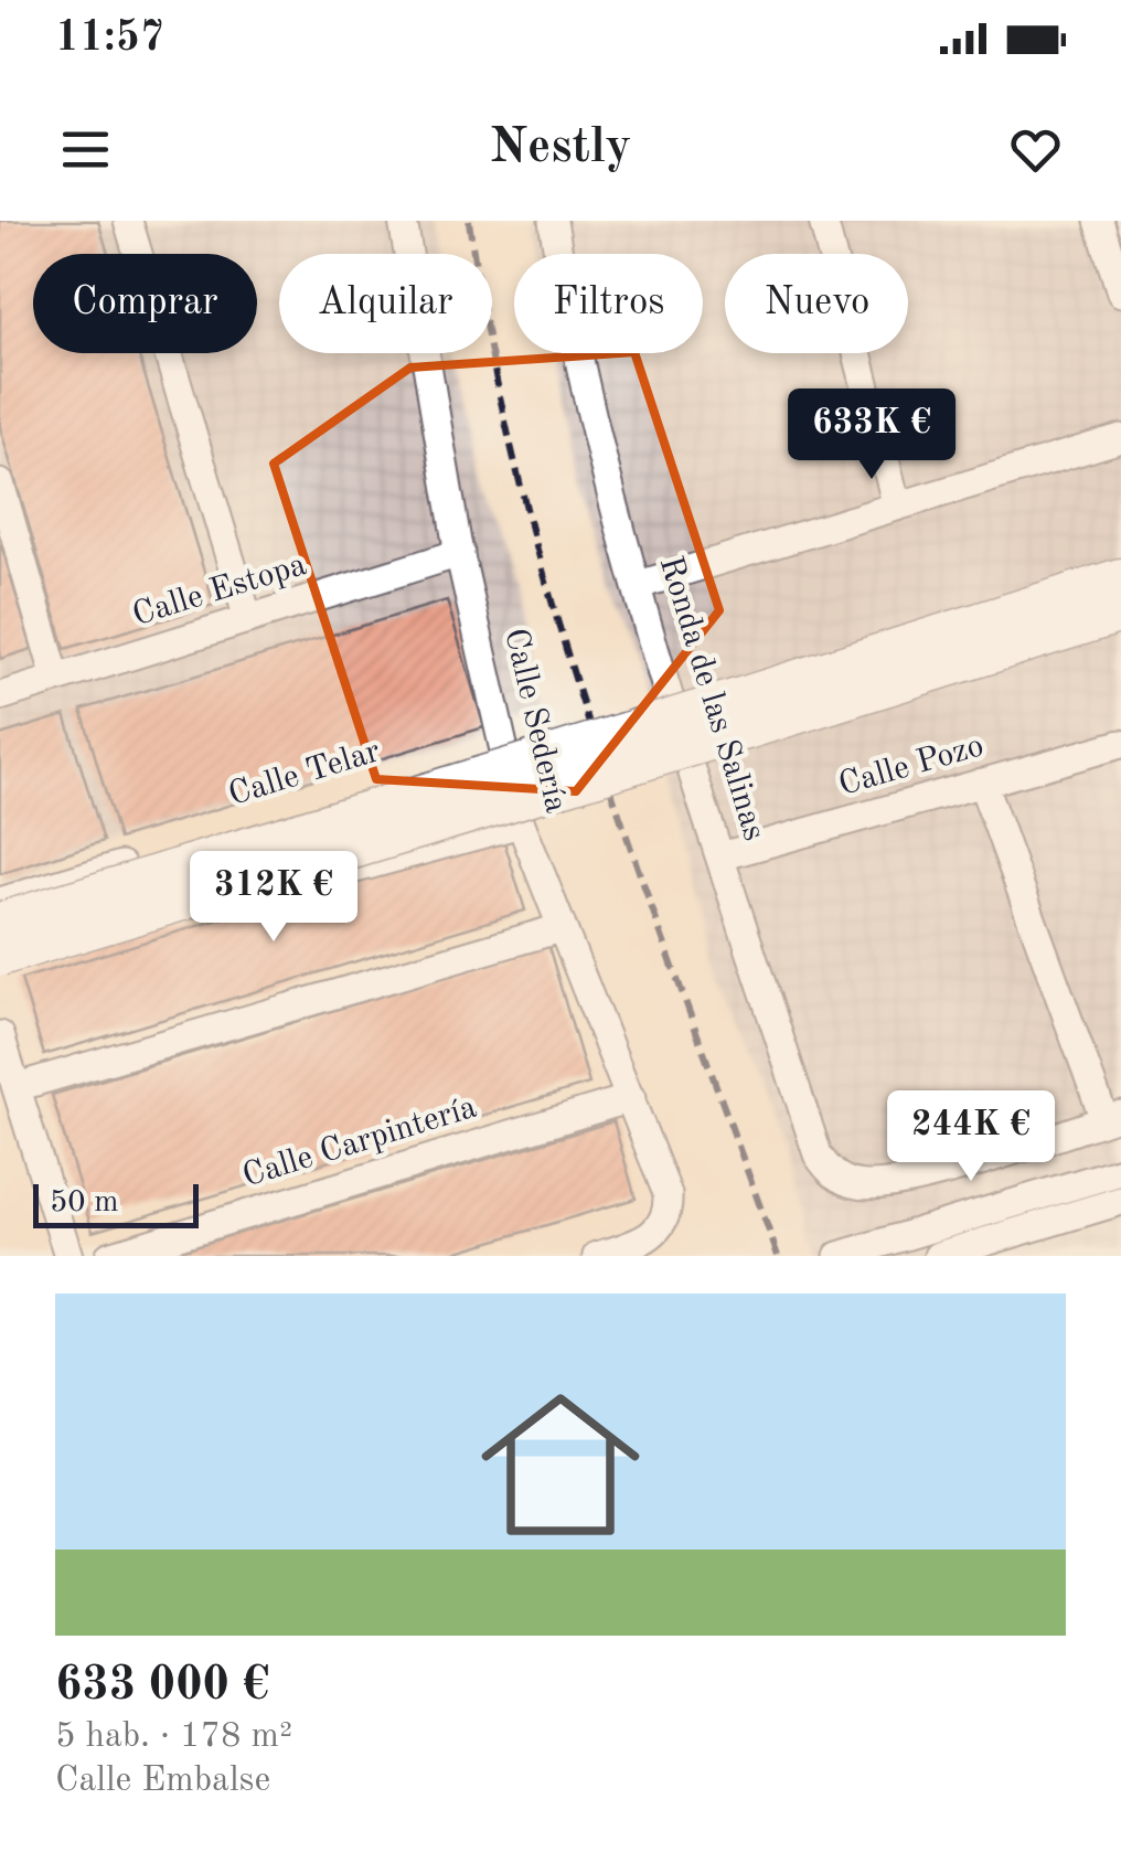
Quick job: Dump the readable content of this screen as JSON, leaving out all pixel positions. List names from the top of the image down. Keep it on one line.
{"streets":{"street":["Calle Estopa","Ronda de las Salinas","Calle Sedería","Calle Pozo","Calle Telar","Calle Carpintería"]},"crossings":[["Calle Estopa","Calle Sedería"],["Ronda de las Salinas","Calle Pozo"],["Calle Sedería","Calle Telar"],["Calle Sedería","Calle Carpintería"]],"scale_bar":"50 m","page":{"status":"11:57","header":"Nestly","chip":["Comprar","Alquilar","Filtros","Nuevo"],"price":["633K €","312K €","244K €"],"scale":"50 m","list":[{"name":"633 000 €","note":"5 hab. · 178 m² · Calle Embalse"}]}}
